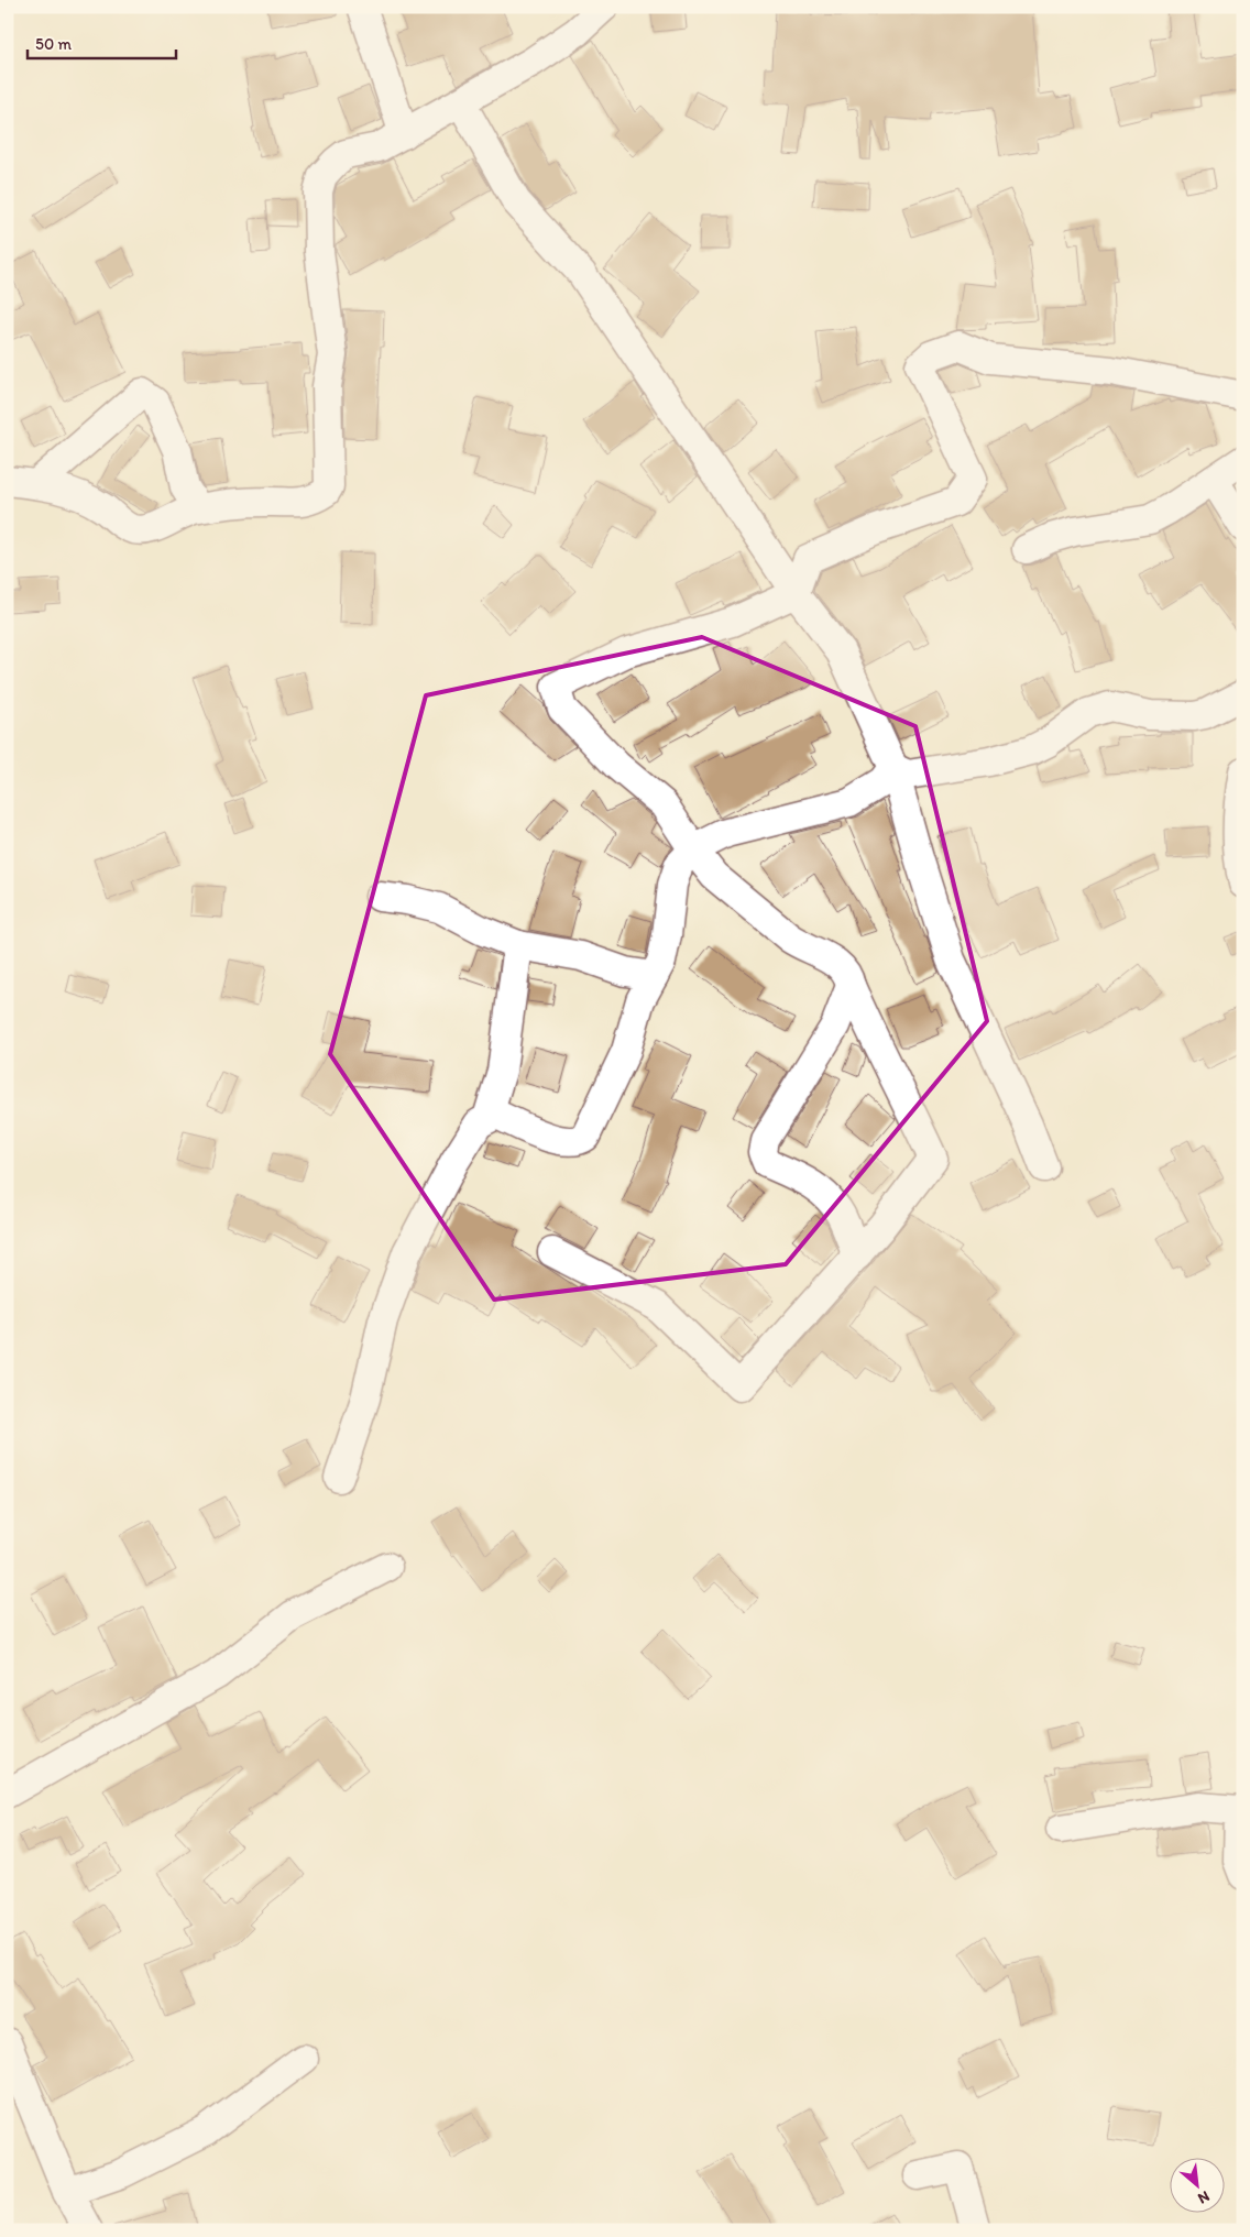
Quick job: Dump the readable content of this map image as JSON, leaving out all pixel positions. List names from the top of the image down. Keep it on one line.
{"scale_bar":"50 m","north":"bottom right"}
